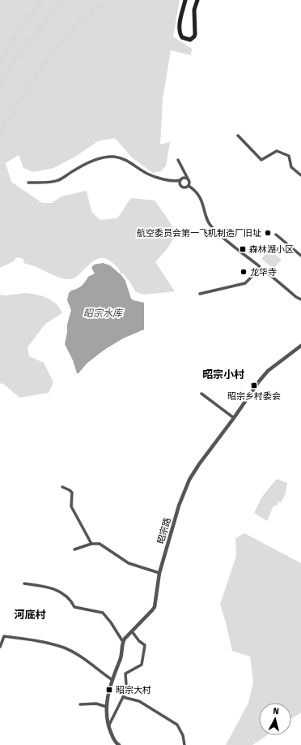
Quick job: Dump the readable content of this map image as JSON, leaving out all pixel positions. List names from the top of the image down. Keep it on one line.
{"streets":{"street":["昭宗路"]},"districts":["昭宗小村","河底村"],"water":["昭宗水库"],"places":{"other":["航空委员会第一飞机制造厂旧址","龙华寺"],"transit":["森林湖小区","昭宗乡村委会","昭宗大村"]},"north":"top"}
